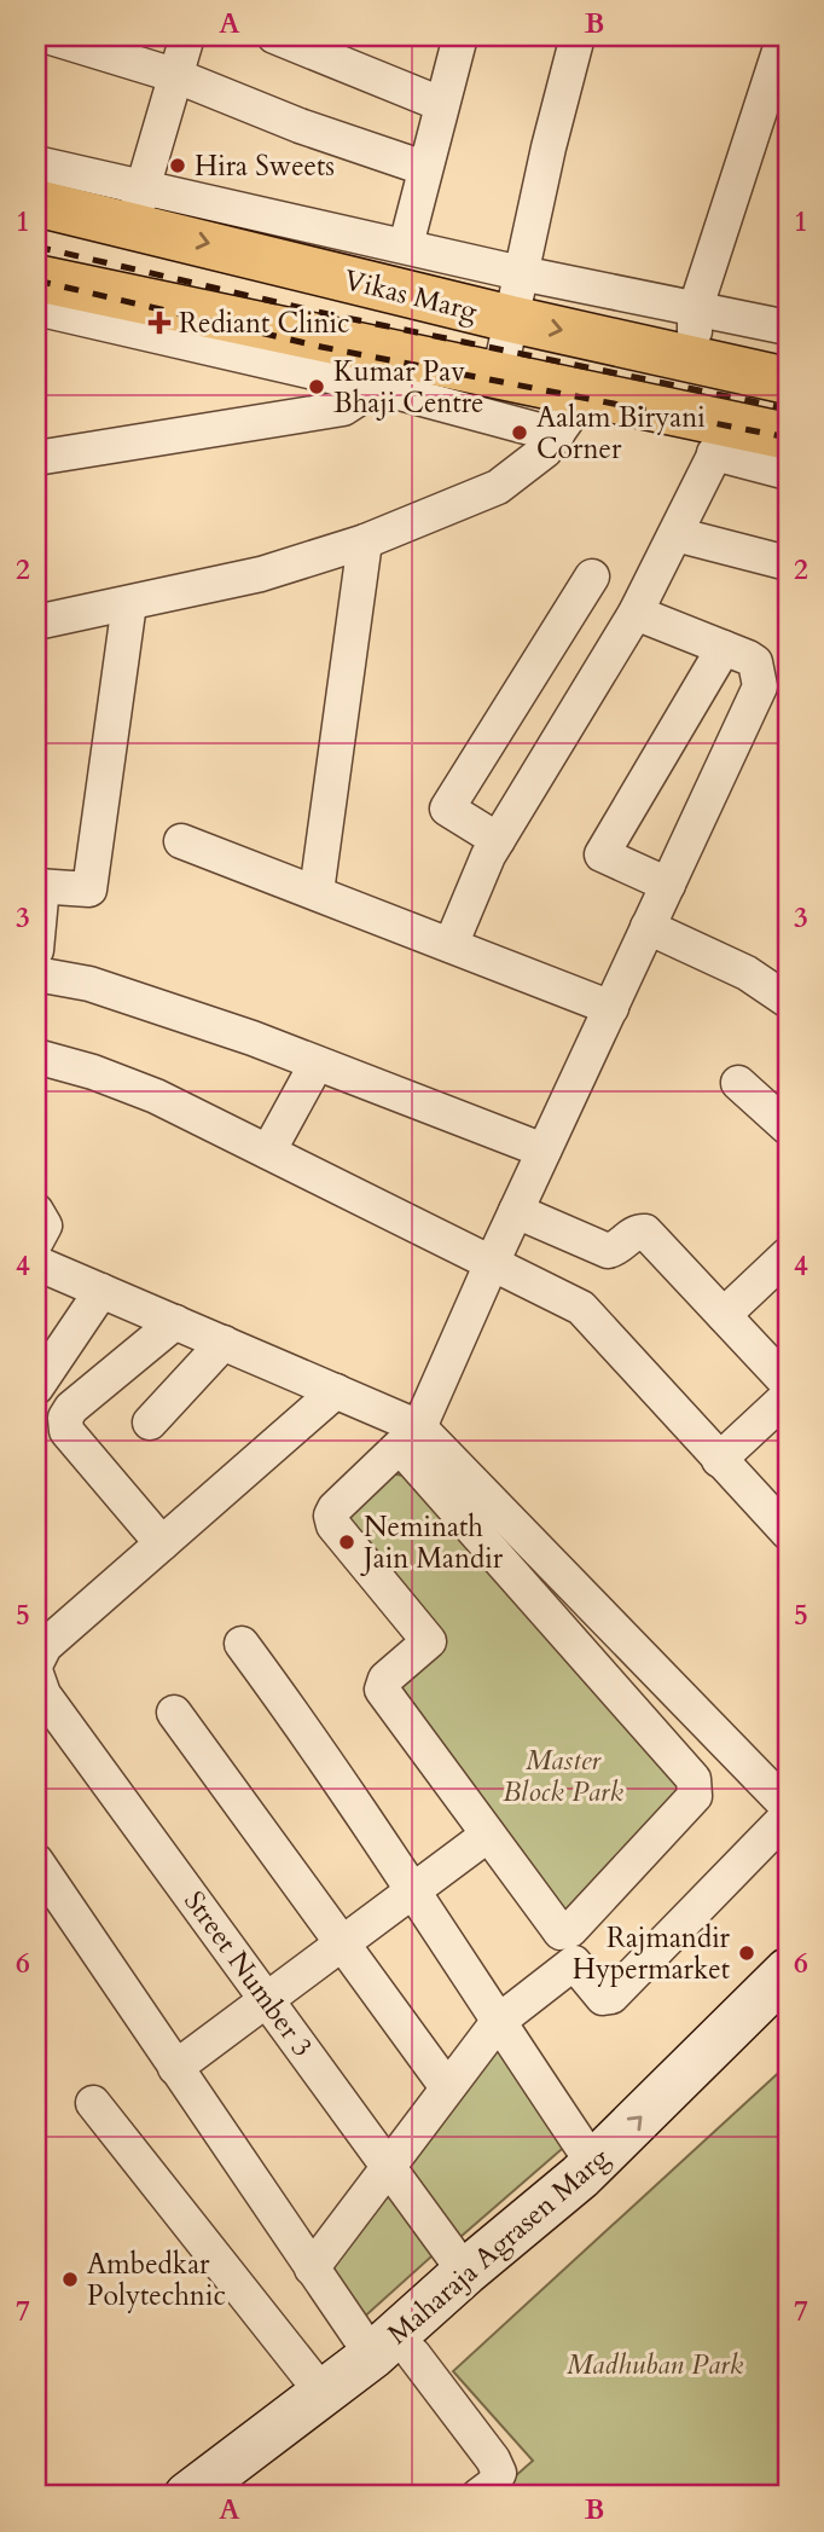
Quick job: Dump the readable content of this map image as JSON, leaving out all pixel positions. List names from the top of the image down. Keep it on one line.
{"streets":{"main road":["Vikas Marg","Maharaja Agrasen Marg"],"street":["Street Number 3"]},"crossings":[["Street Number 3","Maharaja Agrasen Marg"]],"parks":["Master Block Park","Madhuban Park"],"places":{"other":["Hira Sweets","Kumar Pav Bhaji Centre","Aalam Biryani Corner","Neminath Jain Mandir","Rajmandir Hypermarket","Ambedkar Polytechnic"],"health":["Rediant Clinic"]},"grid":{"columns":["A","B"],"rows":["1","2","3","4","5","6","7"]}}
